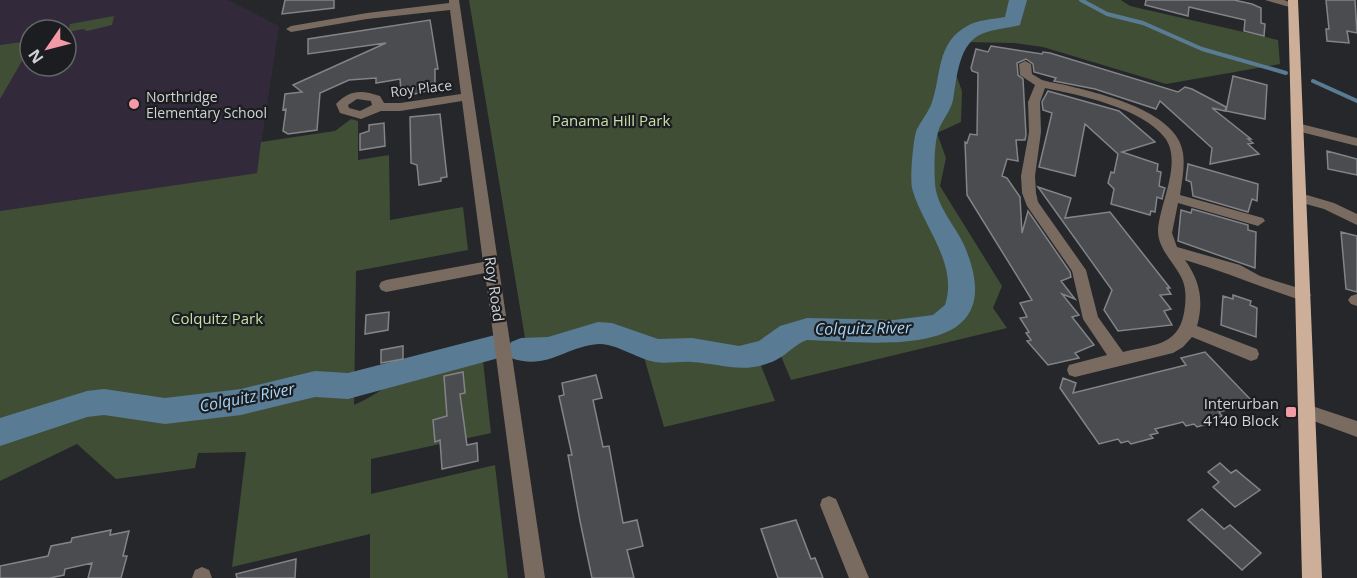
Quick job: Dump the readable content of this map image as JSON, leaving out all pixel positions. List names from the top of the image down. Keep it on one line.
{"streets":{"street":["Roy Place","Roy Road"]},"crossings":[["Roy Place","Roy Road"]],"water":["Colquitz River"],"parks":["Panama Hill Park","Colquitz Park"],"places":{"other":["Northridge Elementary School"],"transit":["Interurban 4140 Block"]},"north":"bottom left"}
